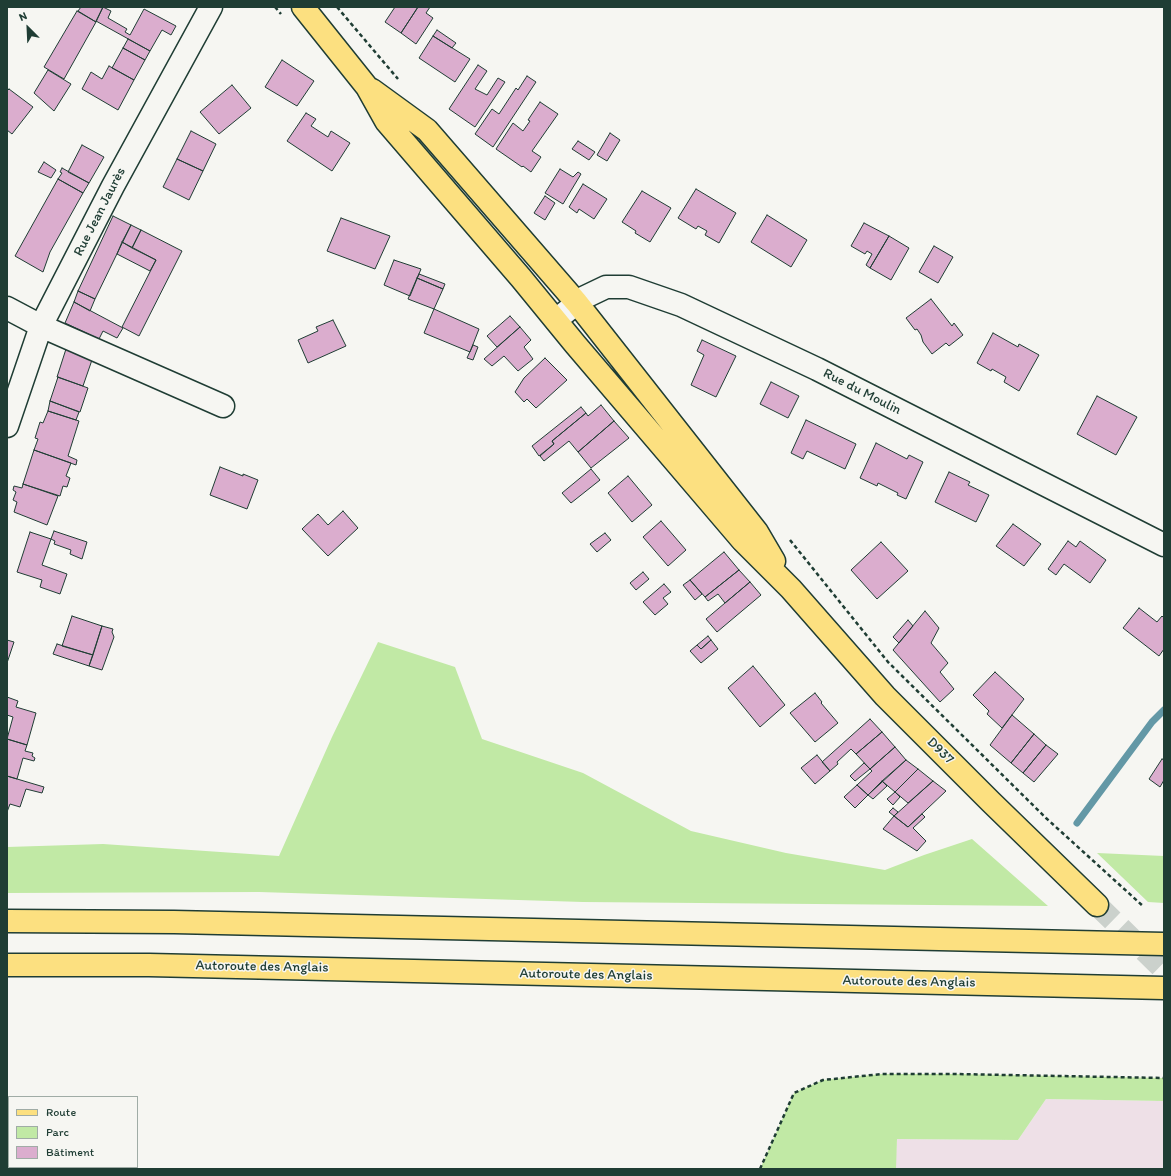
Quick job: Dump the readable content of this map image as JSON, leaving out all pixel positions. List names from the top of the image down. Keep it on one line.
{"streets":{"main road":["D937","Autoroute des Anglais"],"street":["Rue Jean Jaurès","Rue du Moulin"]},"legend":["Route","Parc","Bâtiment"],"north":"top left"}
